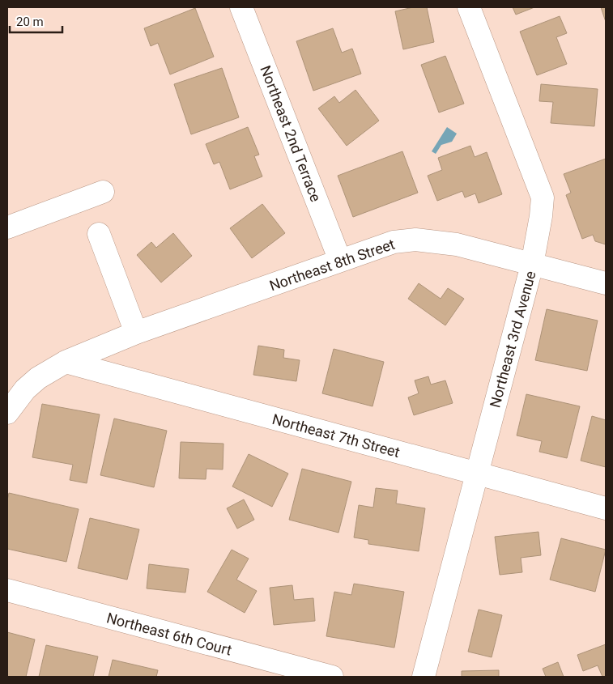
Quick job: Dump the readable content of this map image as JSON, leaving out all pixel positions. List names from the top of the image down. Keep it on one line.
{"streets":{"street":["Northeast 2nd Terrace","Northeast 8th Street","Northeast 3rd Avenue","Northeast 7th Street","Northeast 6th Court"]},"crossings":[["Northeast 2nd Terrace","Northeast 8th Street"],["Northeast 8th Street","Northeast 3rd Avenue"],["Northeast 8th Street","Northeast 7th Street"],["Northeast 3rd Avenue","Northeast 7th Street"]],"scale_bar":"20 m"}
